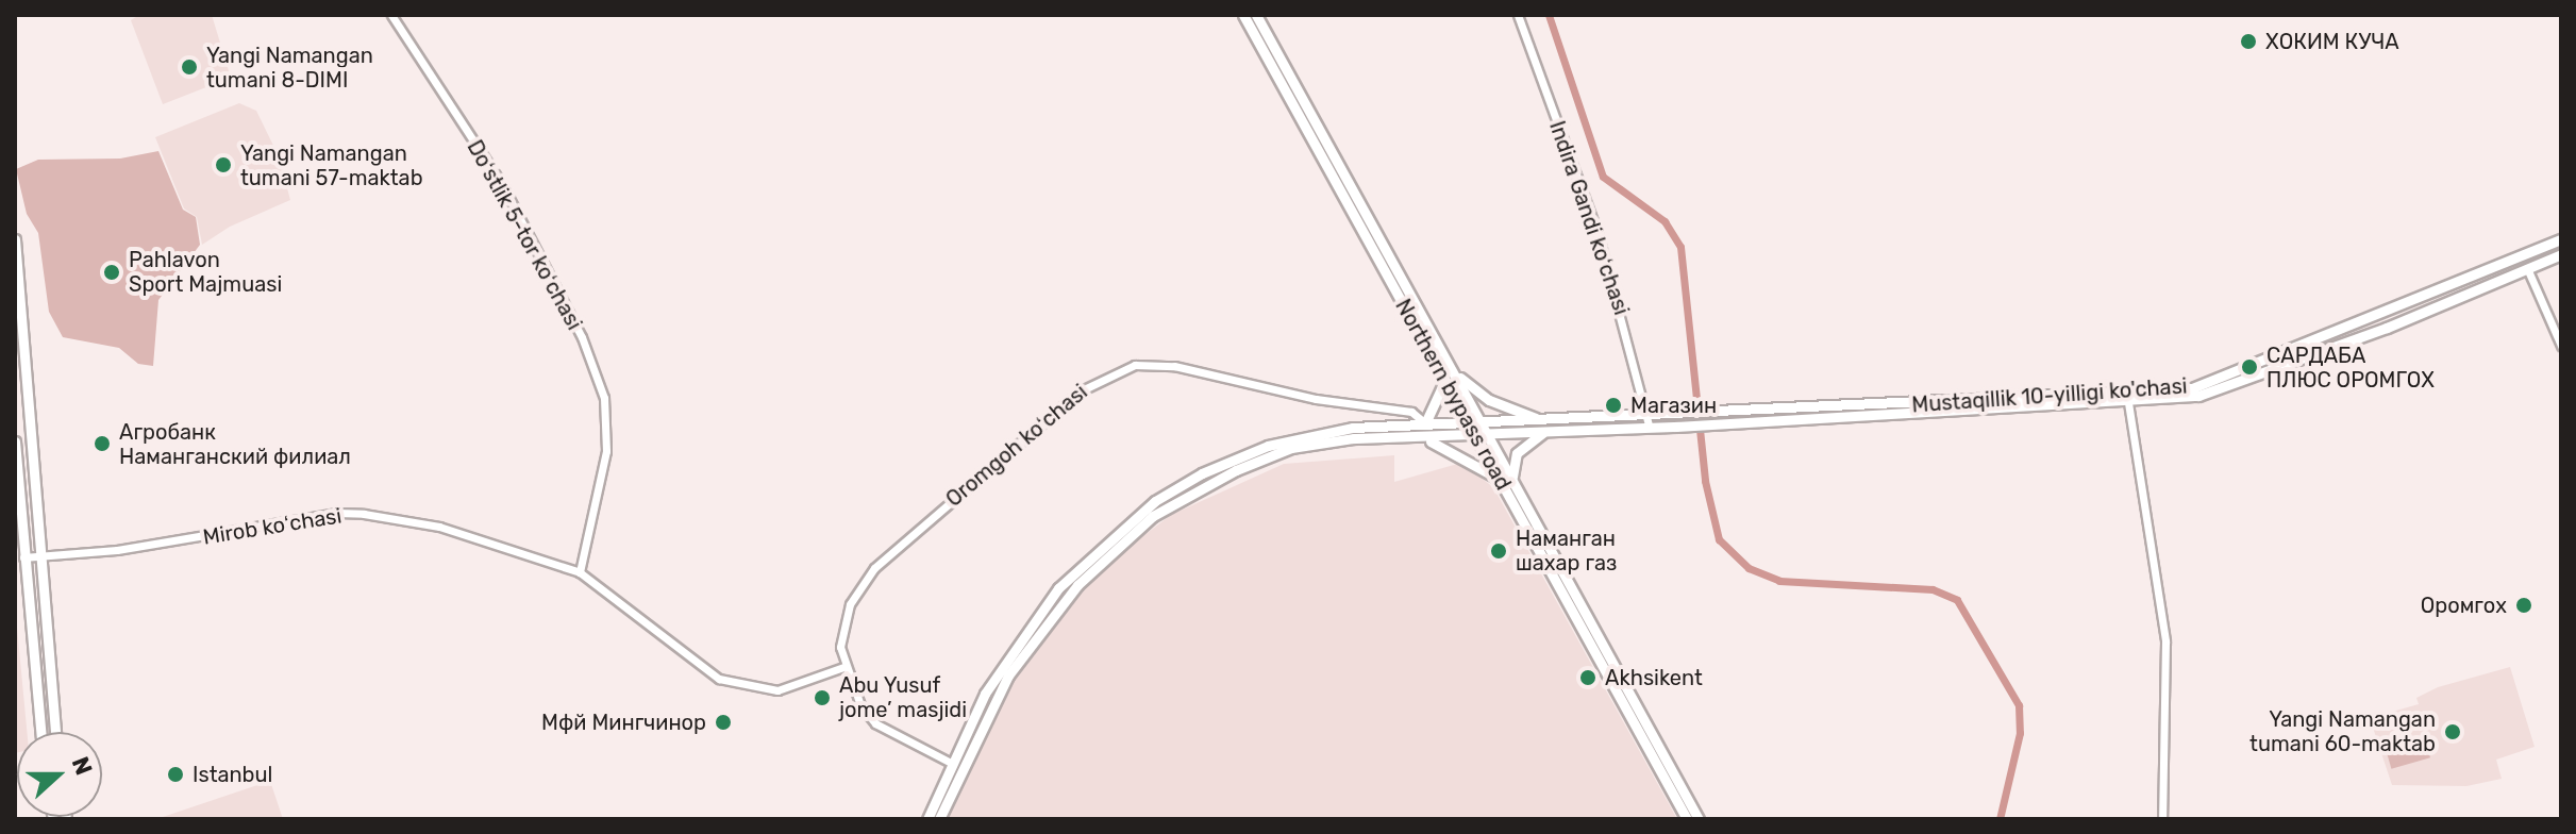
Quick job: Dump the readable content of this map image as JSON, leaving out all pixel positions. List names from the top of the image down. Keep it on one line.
{"streets":{"main road":["Northern bypass road","Mustaqillik 10-yilligi ko'chasi"],"street":["Indira Gandi koʻchasi","Doʻstlik 5-tor koʻchasi","Oromgoh koʻchasi","Mirob koʻchasi"]},"crossings":[["Indira Gandi koʻchasi","Mustaqillik 10-yilligi ko'chasi"],["Doʻstlik 5-tor koʻchasi","Mirob koʻchasi"],["Oromgoh koʻchasi","Mirob koʻchasi"]],"places":["ХОКИМ КУЧА","Yangi Namangan tumani 8-DIMI","Yangi Namangan tumani 57-maktab","Pahlavon Sport Majmuasi","САРДАБА ПЛЮС ОРОМГОХ","Магазин","Агробанк Наманганский филиал","Наманган шахар газ","Оромгох","Akhsikent","Abu Yusuf jome’ masjidi","Мфй Мингчинор","Yangi Namangan tumani 60-maktab","Istanbul"],"north":"right"}
